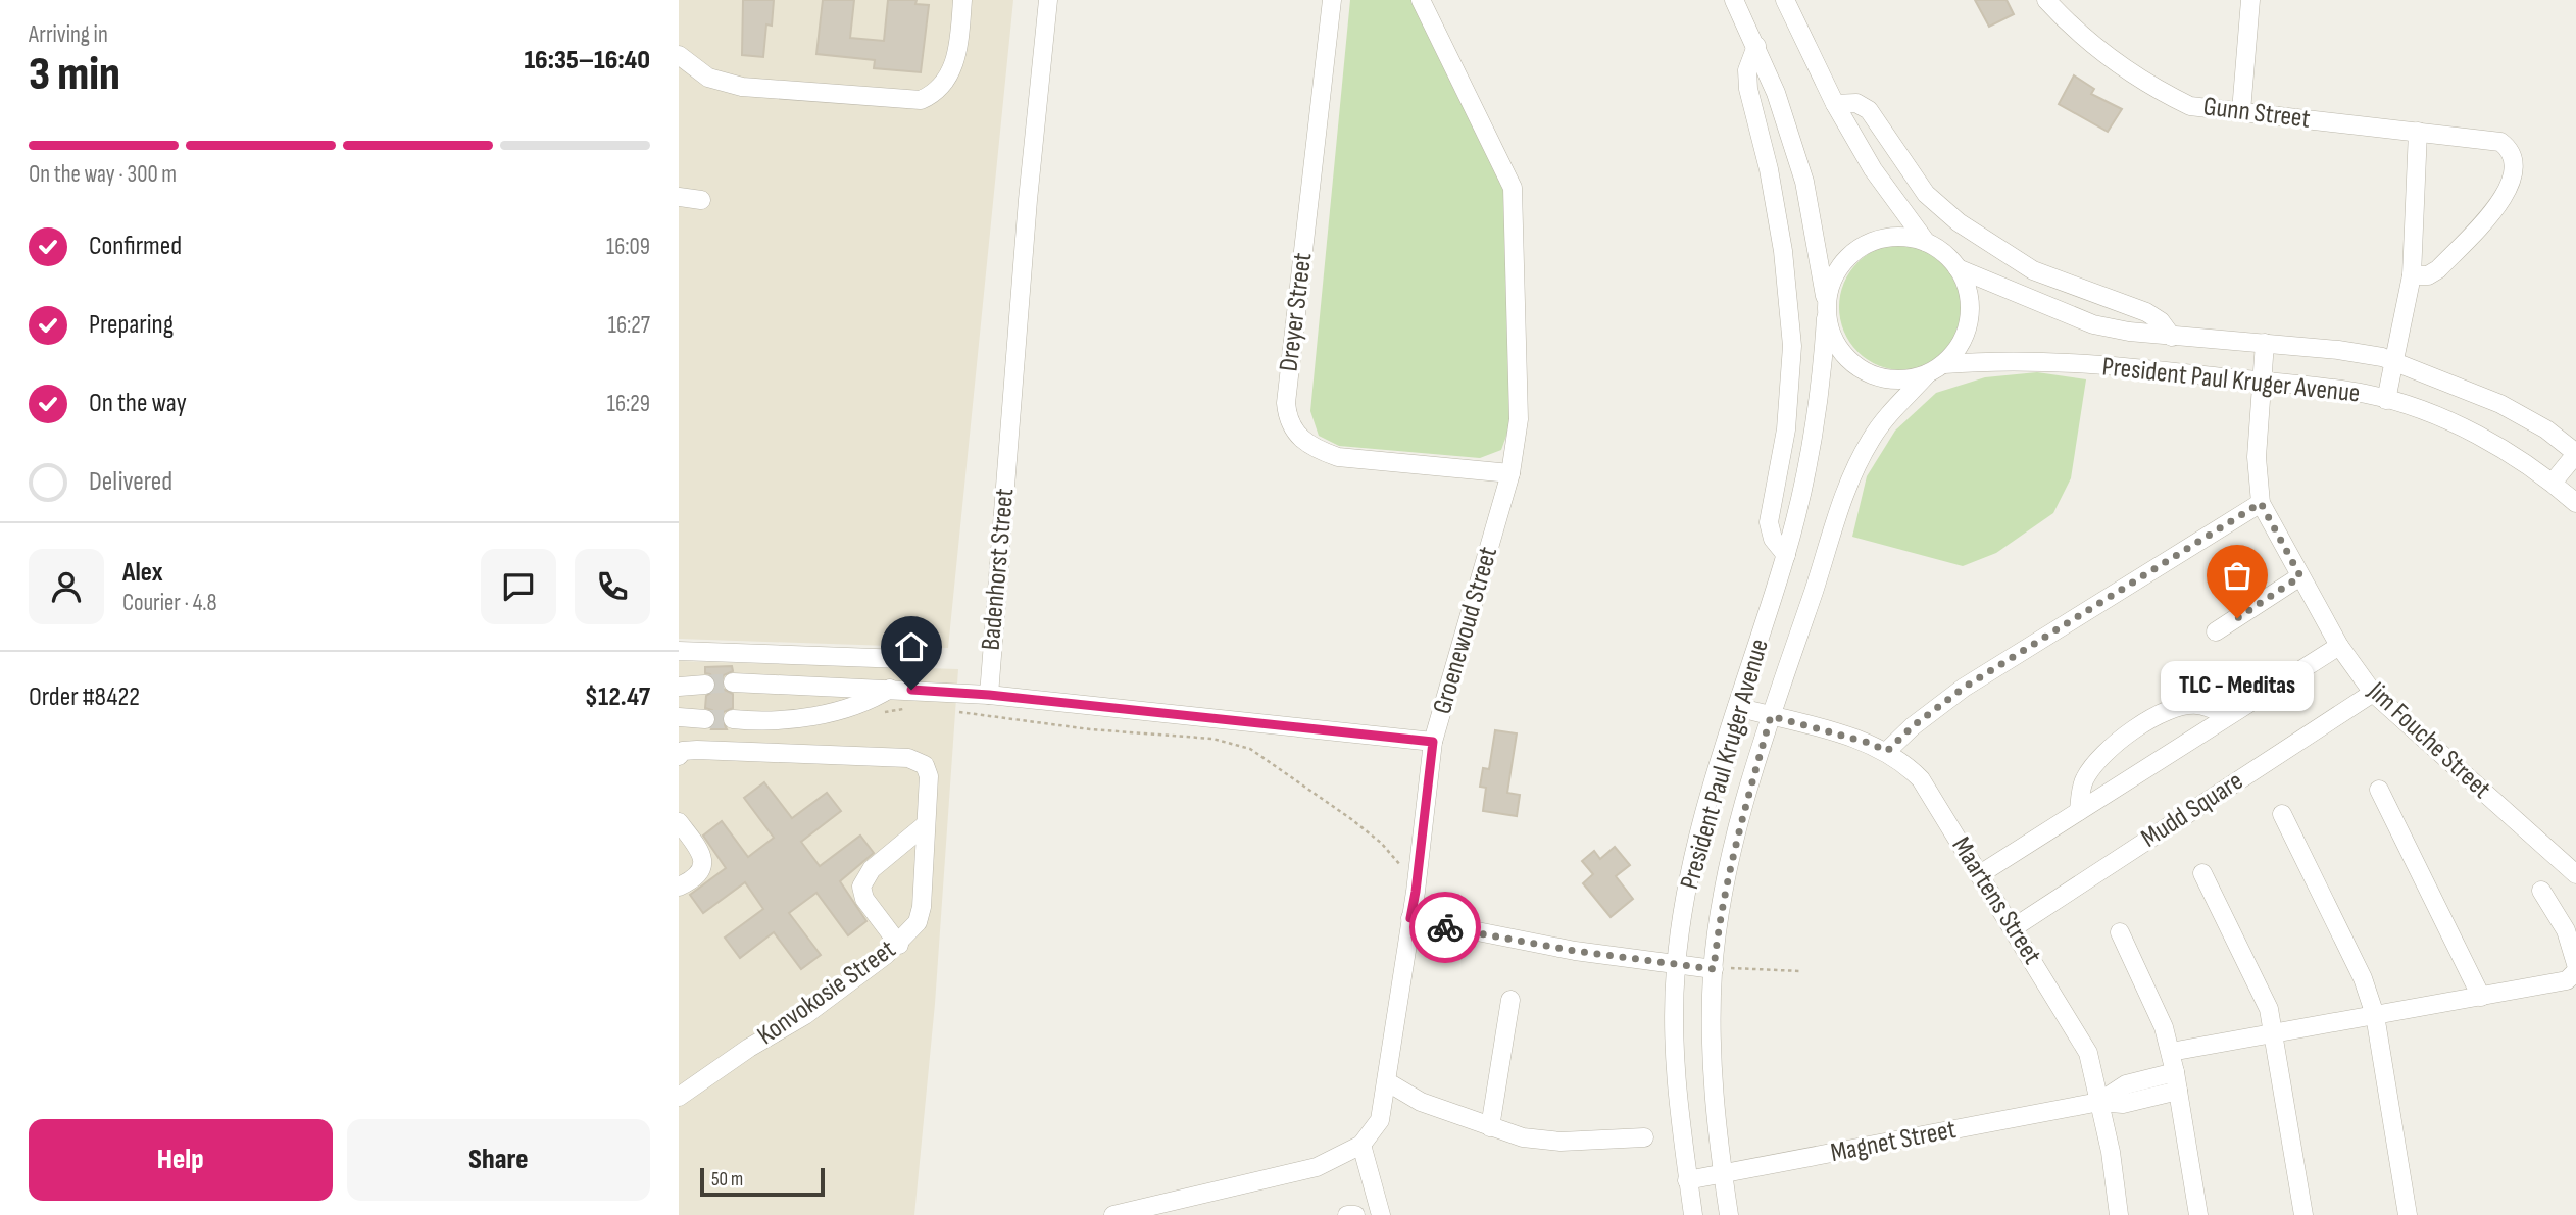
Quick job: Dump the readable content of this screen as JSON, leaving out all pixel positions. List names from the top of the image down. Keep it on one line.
{"streets":{"street":["Gunn Street","Dreyer Street","President Paul Kruger Avenue","Badenhorst Street","Groenewoud Street","Jim Fouche Street","Mudd Square","Maartens Street","Konvokosie Street","Magnet Street"]},"crossings":[["Dreyer Street","Groenewoud Street"],["President Paul Kruger Avenue","Jim Fouche Street"],["President Paul Kruger Avenue","Maartens Street"],["President Paul Kruger Avenue","Magnet Street"],["Jim Fouche Street","Mudd Square"],["Mudd Square","Maartens Street"],["Maartens Street","Magnet Street"]],"places":["TLC - Meditas"],"scale_bar":"50 m","page":{"heading":["3 min","Arriving in","16:35–16:40"],"panel":["Alex","Courier · 4.8","Order #8422","$12.47"],"bar":"On the way · 300 m","list":[["Confirmed","16:09"],["Preparing","16:27"],["On the way","16:29"],"Delivered"],"bubble":"TLC - Meditas","buttons":["Help","Share"],"scale":"50 m"}}
